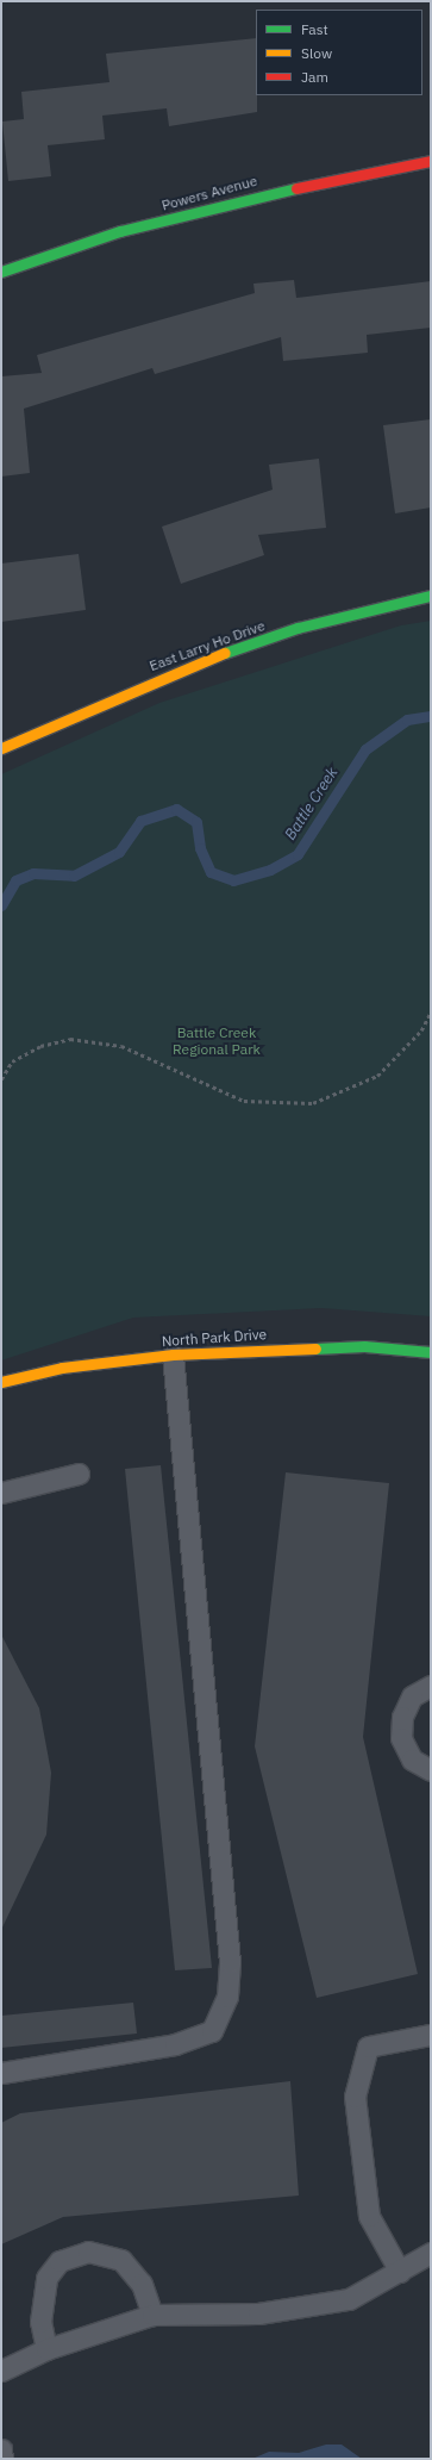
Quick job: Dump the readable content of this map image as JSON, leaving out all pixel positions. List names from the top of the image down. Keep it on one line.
{"streets":{"street":["Powers Avenue","East Larry Ho Drive","North Park Drive"]},"water":["Battle Creek"],"parks":["Battle Creek Regional Park"],"legend":["Fast","Slow","Jam"]}
